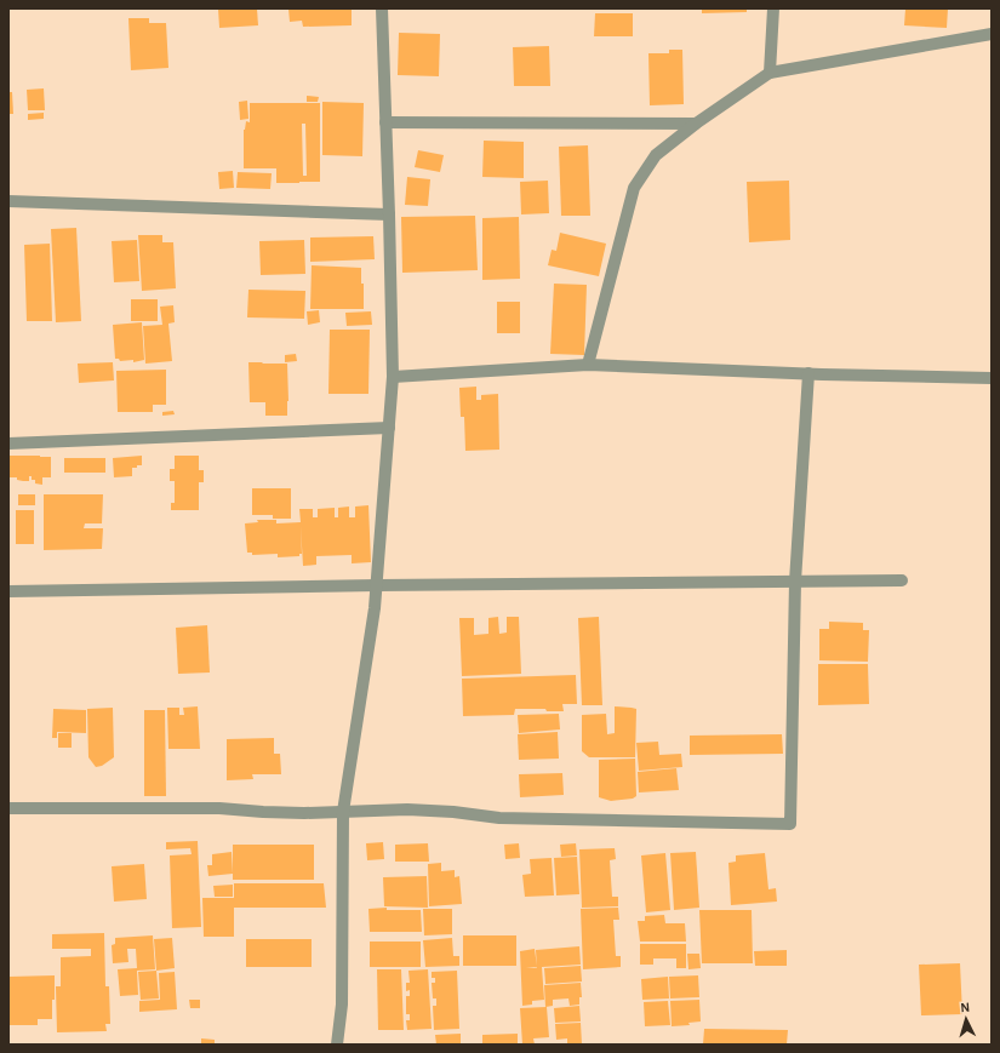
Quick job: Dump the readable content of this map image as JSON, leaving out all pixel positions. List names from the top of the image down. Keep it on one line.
{"north":"top"}
